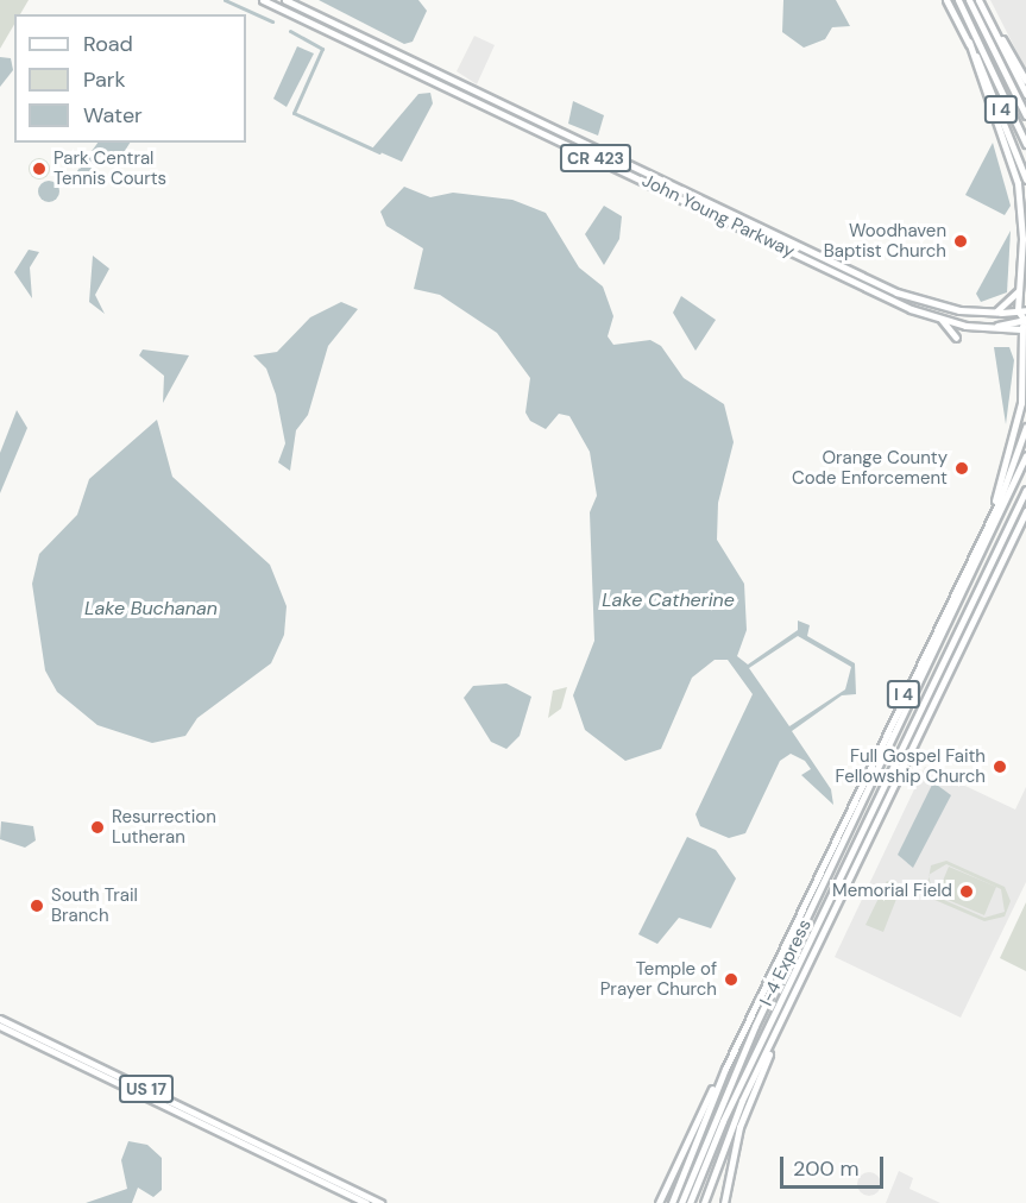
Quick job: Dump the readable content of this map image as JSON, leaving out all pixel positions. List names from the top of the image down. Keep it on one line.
{"streets":{"highway":["I 4","CR 423","John Young Parkway","I-4 Express"],"main road":["US 17"]},"water":["Lake Catherine","Lake Buchanan"],"places":["Park Central Tennis Courts","Woodhaven Baptist Church","Orange County Code Enforcement","Full Gospel Faith Fellowship Church","Resurrection Lutheran","Memorial Field","South Trail Branch","Temple of Prayer Church"],"legend":["Road","Park","Water"],"scale_bar":"200 m"}
